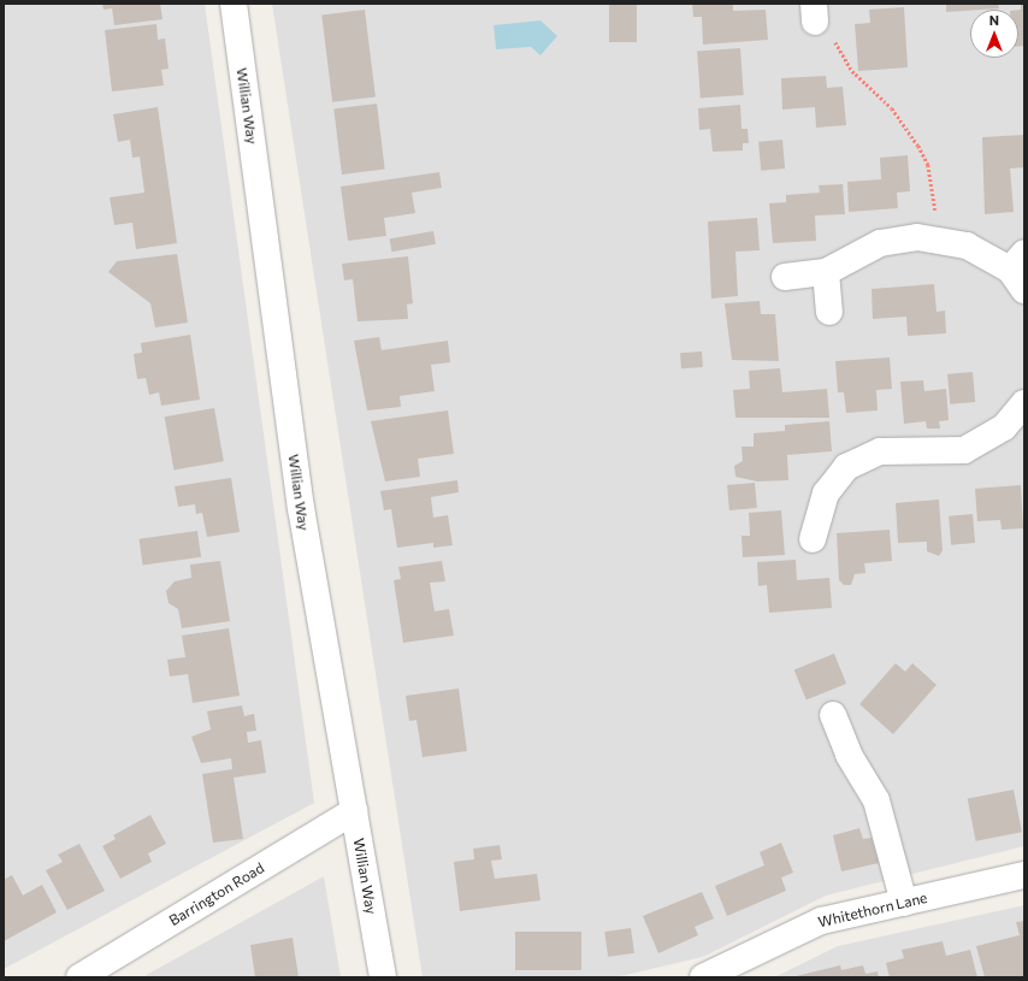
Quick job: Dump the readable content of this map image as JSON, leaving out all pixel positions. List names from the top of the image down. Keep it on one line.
{"streets":{"street":["Willian Way","Barrington Road","Whitethorn Lane"]},"crossings":[["Willian Way","Barrington Road"]],"north":"top"}
